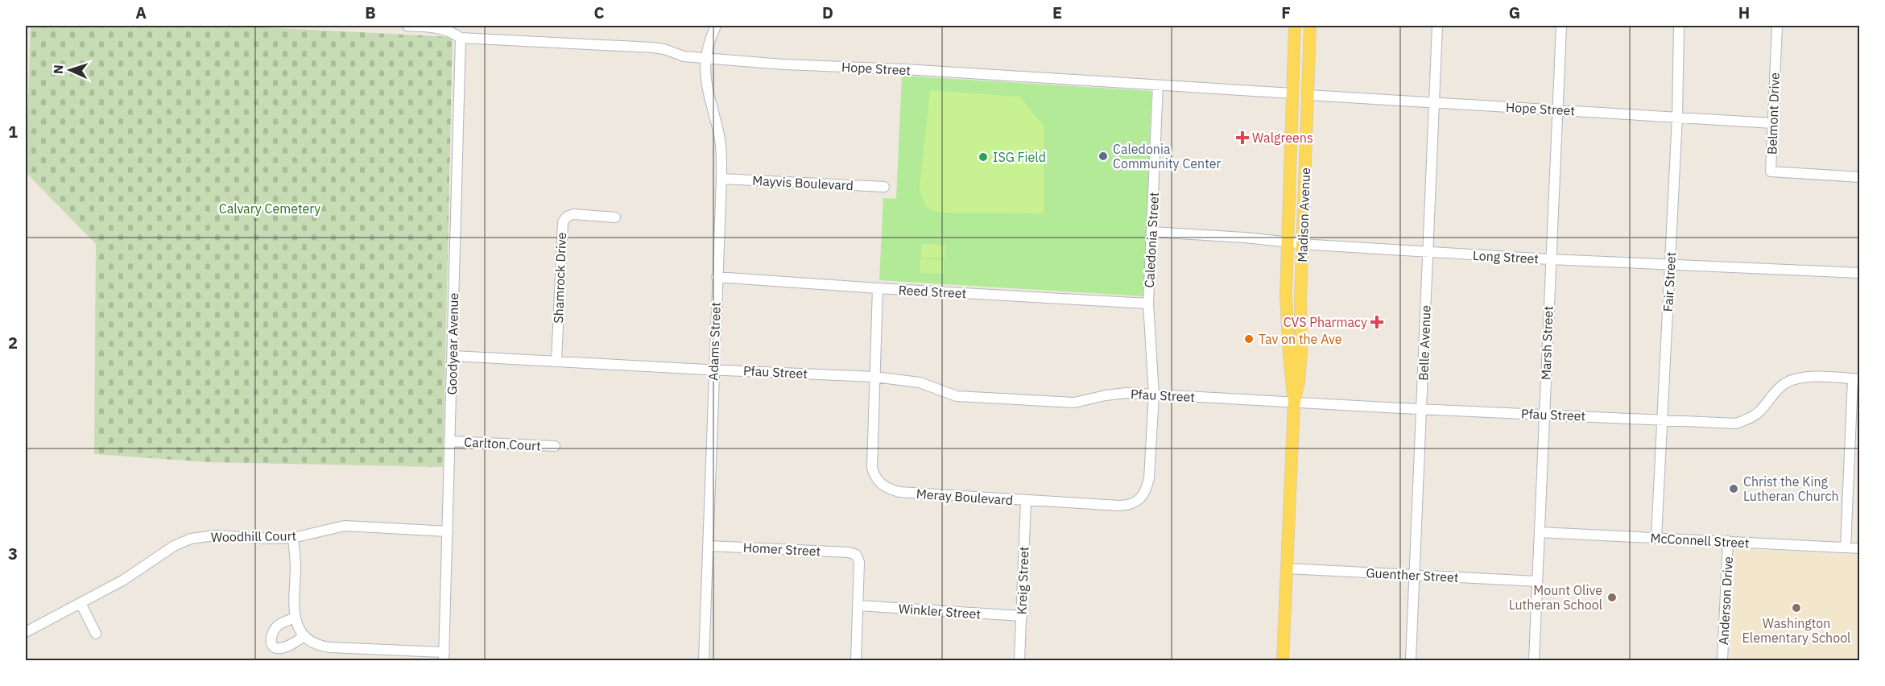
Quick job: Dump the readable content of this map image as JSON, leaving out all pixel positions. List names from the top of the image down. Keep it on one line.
{"streets":{"main road":["Madison Avenue"],"street":["Hope Street","Belmont Drive","Mayvis Boulevard","Caledonia Street","Long Street","Shamrock Drive","Fair Street","Reed Street","Adams Street","Belle Avenue","Marsh Street","Goodyear Avenue","Pfau Street","Carlton Court","Meray Boulevard","Woodhill Court","McConnell Street","Homer Street","Guenther Street","Kreig Street","Anderson Drive","Winkler Street"]},"crossings":[["Hope Street","Belmont Drive"],["Hope Street","Madison Avenue"],["Hope Street","Caledonia Street"],["Hope Street","Fair Street"],["Hope Street","Adams Street"],["Hope Street","Belle Avenue"],["Hope Street","Marsh Street"],["Hope Street","Goodyear Avenue"],["Mayvis Boulevard","Adams Street"],["Madison Avenue","Long Street"],["Madison Avenue","Pfau Street"],["Madison Avenue","Guenther Street"],["Caledonia Street","Long Street"],["Caledonia Street","Reed Street"],["Caledonia Street","Pfau Street"],["Caledonia Street","Meray Boulevard"],["Long Street","Fair Street"],["Long Street","Belle Avenue"],["Long Street","Marsh Street"],["Shamrock Drive","Pfau Street"],["Fair Street","Pfau Street"],["Fair Street","McConnell Street"],["Reed Street","Adams Street"],["Reed Street","Meray Boulevard"],["Adams Street","Pfau Street"],["Adams Street","Homer Street"],["Belle Avenue","Pfau Street"],["Belle Avenue","Guenther Street"],["Marsh Street","Pfau Street"],["Marsh Street","McConnell Street"],["Marsh Street","Guenther Street"],["Goodyear Avenue","Pfau Street"],["Goodyear Avenue","Carlton Court"],["Goodyear Avenue","Woodhill Court"],["Pfau Street","Meray Boulevard"],["Meray Boulevard","Kreig Street"],["McConnell Street","Anderson Drive"],["Homer Street","Winkler Street"],["Kreig Street","Winkler Street"]],"parks":["Calvary Cemetery"],"places":{"health":["Walgreens","CVS Pharmacy"],"other":["Caledonia Community Center","ISG Field","Tav on the Ave","Christ the King Lutheran Church","Mount Olive Lutheran School","Washington Elementary School"]},"north":"left","grid":{"columns":["A","B","C","D","E","F","G","H"],"rows":["1","2","3"]}}
